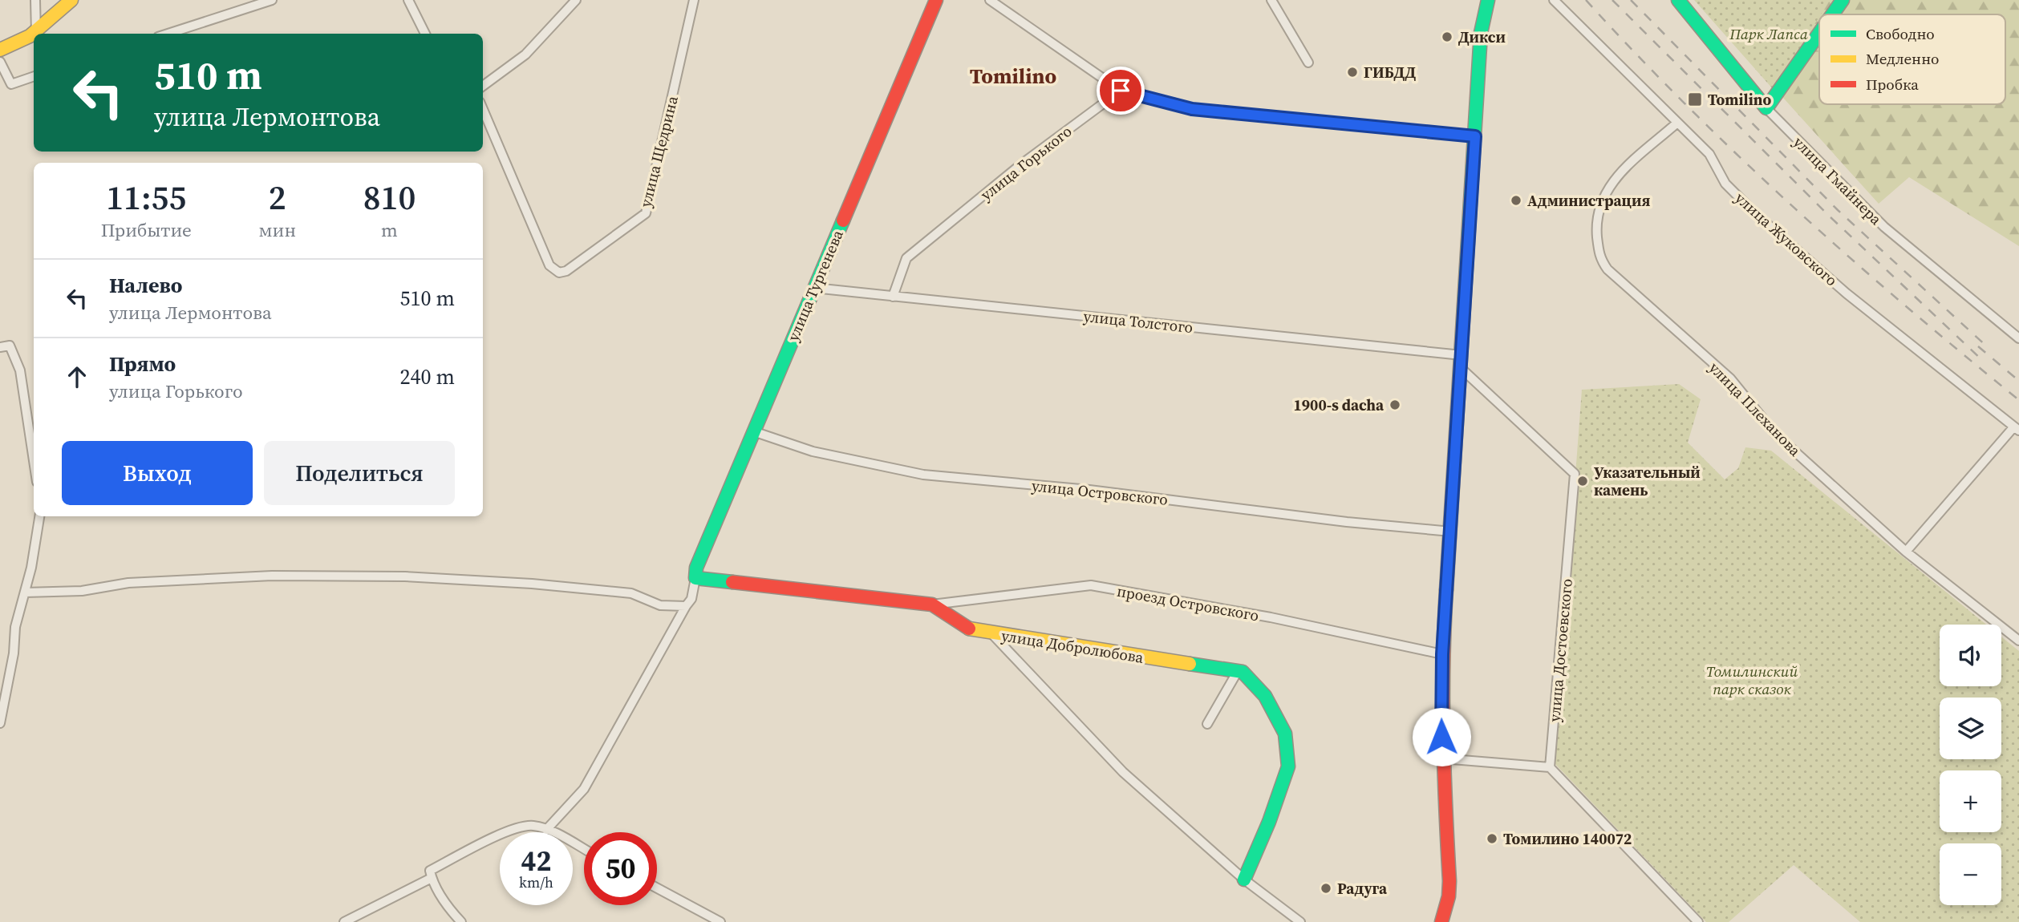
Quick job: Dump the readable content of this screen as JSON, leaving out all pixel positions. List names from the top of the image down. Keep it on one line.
{"streets":{"street":["улица Щедрина","улица Горького","улица Гмайнера","улица Жуковского","улица Тургенева","улица Толстого","улица Плеханова","улица Островского","проезд Островского","улица Добролюбова","улица Достоевского"]},"crossings":[["улица Горького","улица Толстого"],["улица Жуковского","улица Плеханова"],["улица Тургенева","улица Толстого"],["улица Тургенева","улица Островского"],["улица Толстого","улица Достоевского"]],"districts":["Tomilino"],"parks":["Парк Лапса","Томилинский парк сказок"],"places":{"other":["Дикси","ГИБДД","Администрация","1900-s dacha","Указательный камень","Томилино 140072","Радуга"],"transit":["Tomilino"]},"legend":["Свободно","Медленно","Пробка"],"page":{"turn":["510 m","улица Лермонтова"],"eta":["11:55","Прибытие","2","мин","810","m"],"list":[{"name":"Налево","note":"улица Лермонтова","value":"510 m"},{"name":"Прямо","note":"улица Горького","value":"240 m"}],"buttons":["Выход","Поделиться"],"map_buttons":["+","−"],"speed":"42 km/h","limit":"50"}}
